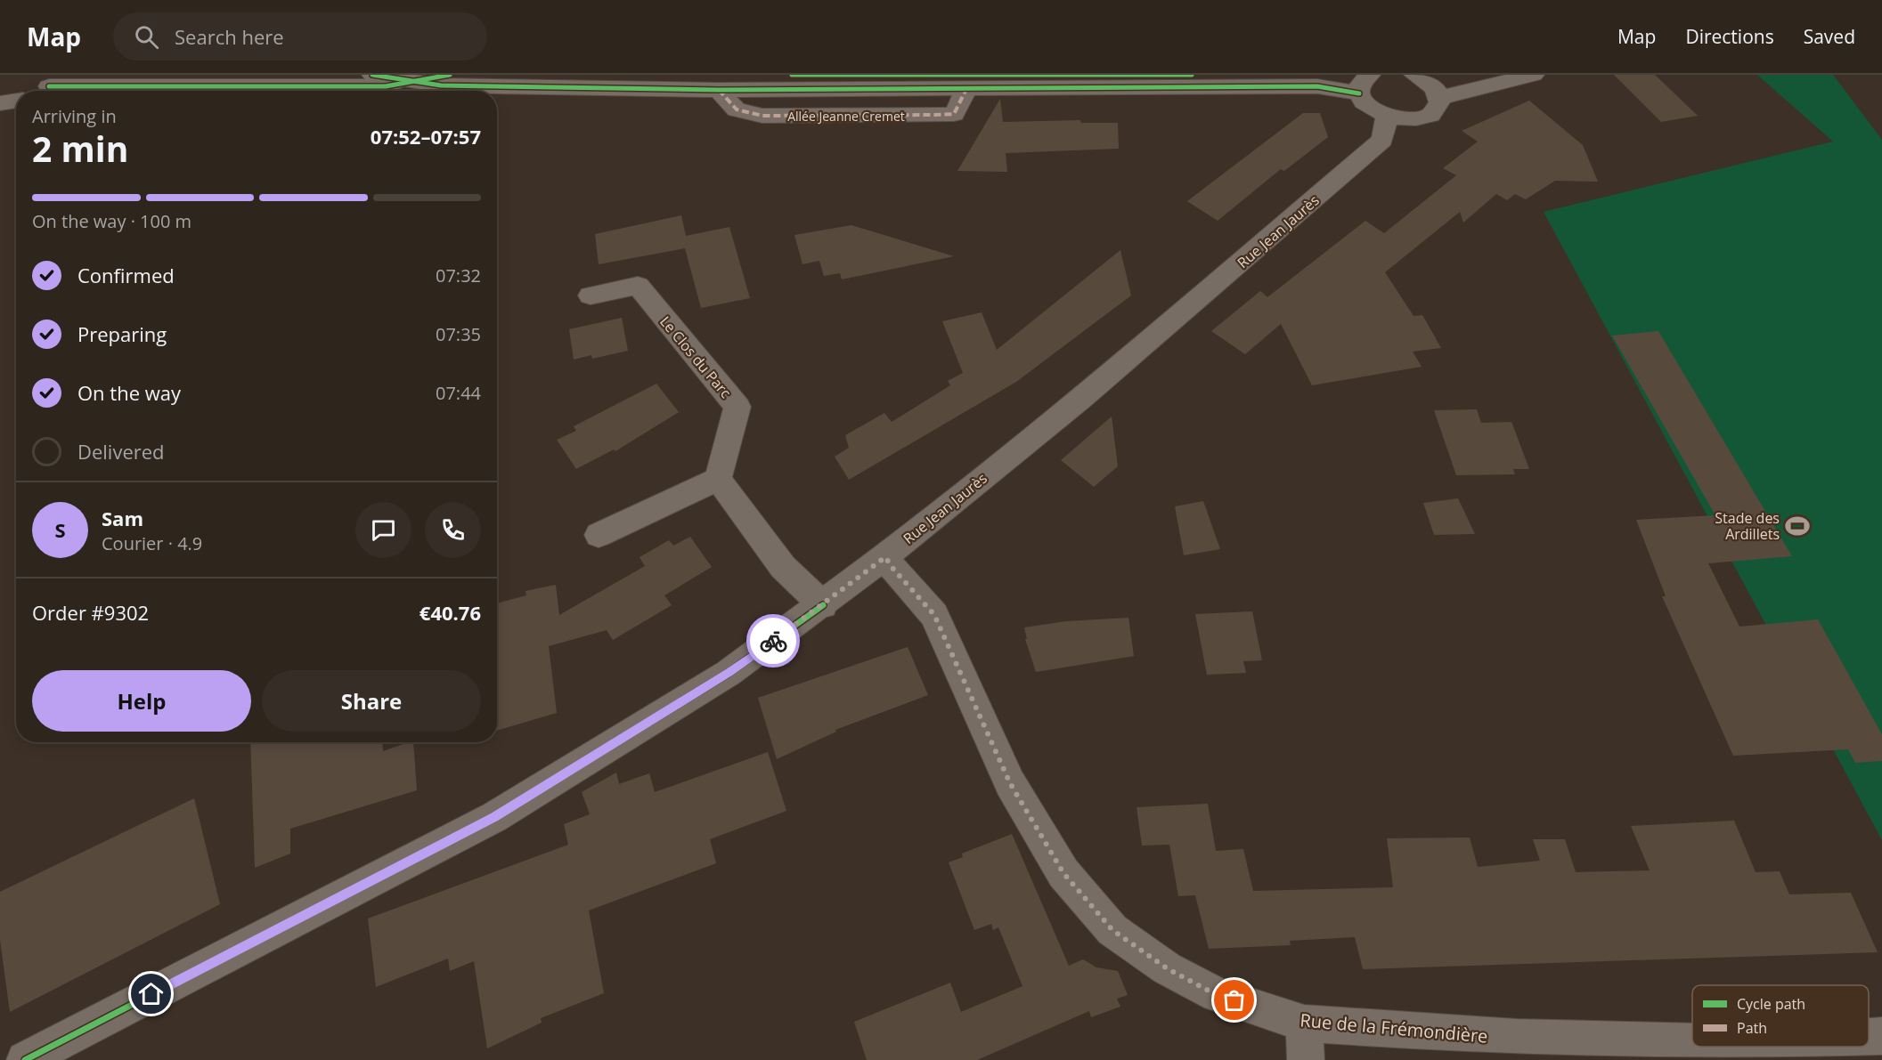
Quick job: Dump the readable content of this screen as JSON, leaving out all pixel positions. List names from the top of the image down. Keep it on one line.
{"streets":{"street":["Allée Jeanne Cremet","Rue Jean Jaurès","Le Clos du Parc","Rue de la Frémondière"]},"crossings":[["Rue Jean Jaurès","Rue de la Frémondière"]],"places":{"sports":["Stade des Ardillets"]},"legend":["Cycle path","Path"],"page":{"header":"Map","search":"Search here","nav":["Map","Directions","Saved"],"heading":["2 min","Arriving in","07:52–07:57"],"panel":["Sam","Courier · 4.9","Order #9302","€40.76"],"bar":"On the way · 100 m","list":[["Confirmed","07:32"],["Preparing","07:35"],["On the way","07:44"],"Delivered"],"round":"S","buttons":["Help","Share"]}}
